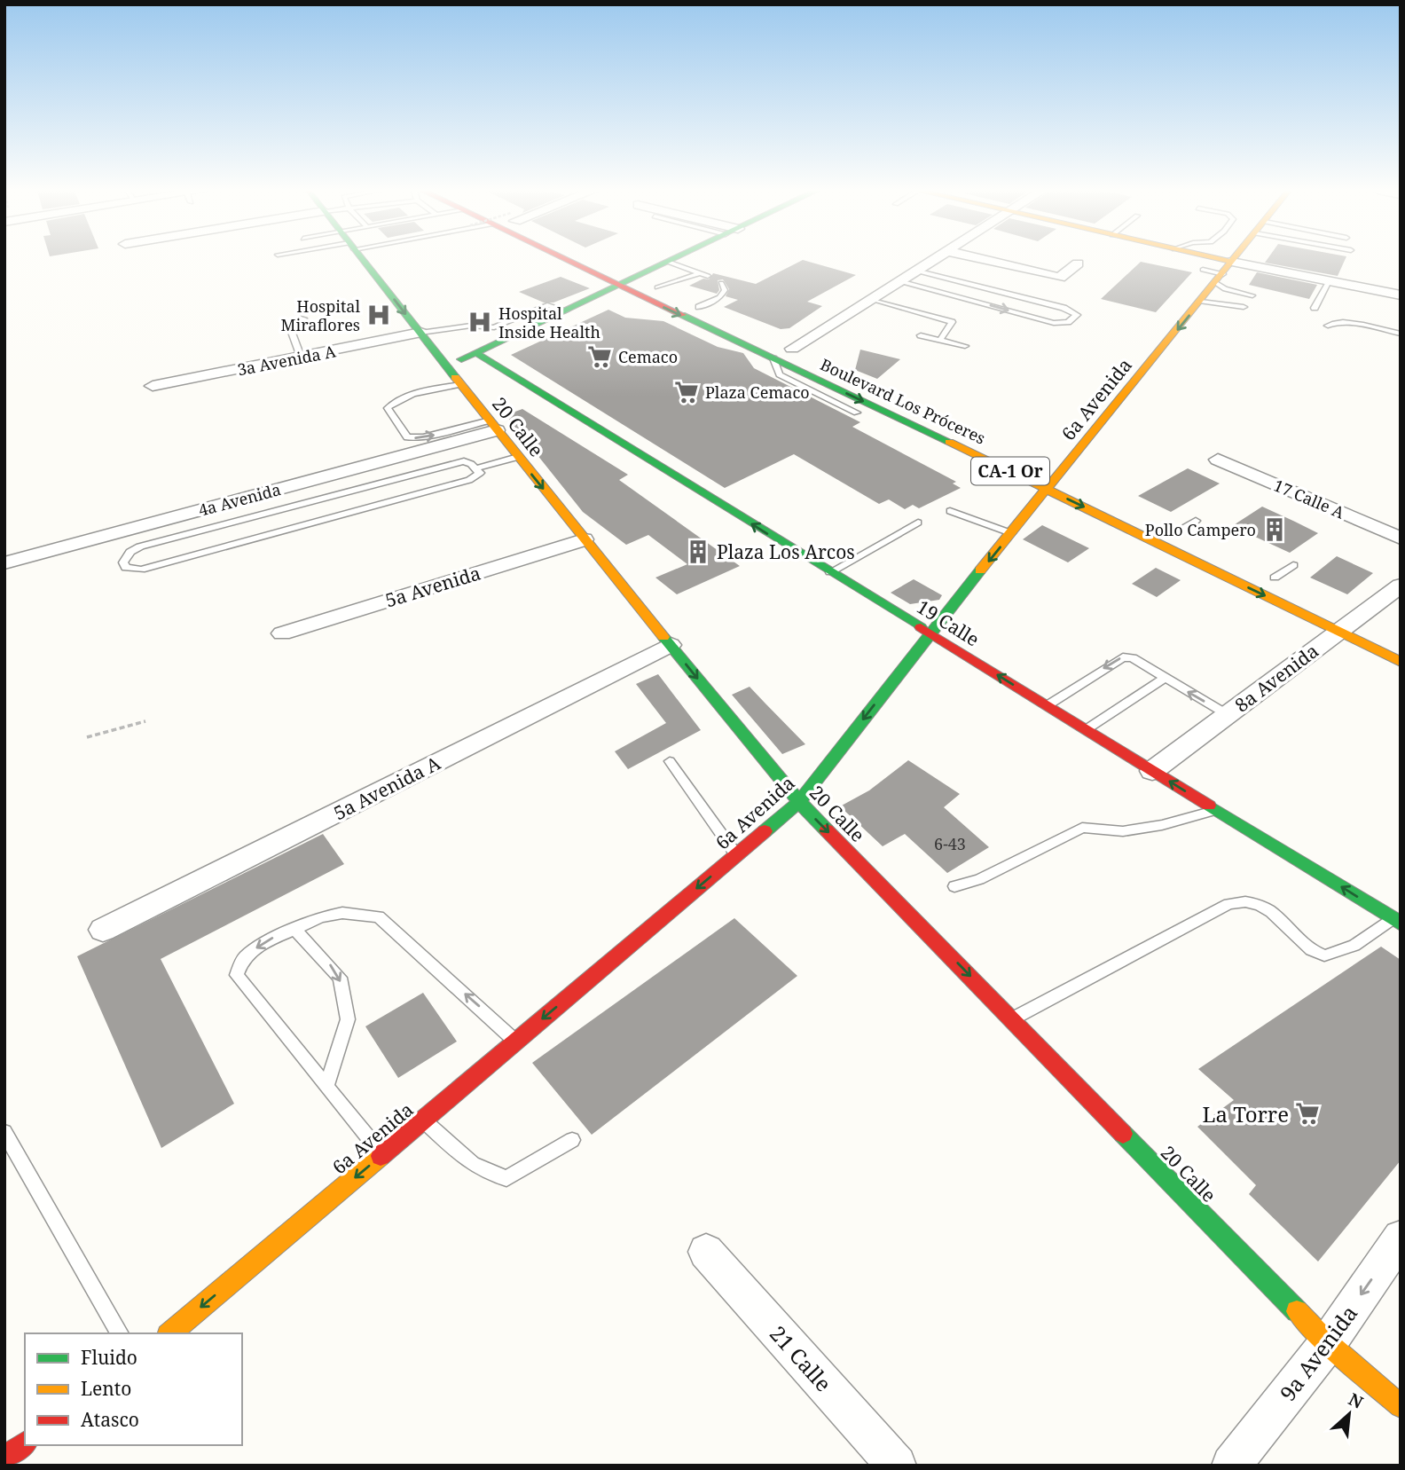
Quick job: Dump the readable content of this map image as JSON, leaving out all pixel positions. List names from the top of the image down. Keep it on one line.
{"streets":{"main road":["6a Avenida","Boulevard Los Próceres","20 Calle","CA-1 Or","19 Calle"],"street":["3a Avenida A","17 Calle A","4a Avenida","5a Avenida","8a Avenida","5a Avenida A","9a Avenida","21 Calle"]},"crossings":[["3a Avenida A","20 Calle"],["6a Avenida","Boulevard Los Próceres"],["6a Avenida","20 Calle"],["6a Avenida","19 Calle"],["Boulevard Los Próceres","8a Avenida"],["20 Calle","4a Avenida"],["20 Calle","5a Avenida"],["20 Calle","5a Avenida A"],["20 Calle","9a Avenida"],["19 Calle","8a Avenida"]],"one_way":["6a Avenida","Boulevard Los Próceres","20 Calle","19 Calle","9a Avenida"],"places":{"hospital":["Hospital Miraflores","Hospital Inside Health"],"supermarket":["Cemaco","Plaza Cemaco","La Torre"],"building":["Pollo Campero","Plaza Los Arcos"]},"house_numbers":["6-43"],"legend":["Fluido","Lento","Atasco"],"north":"top right"}
